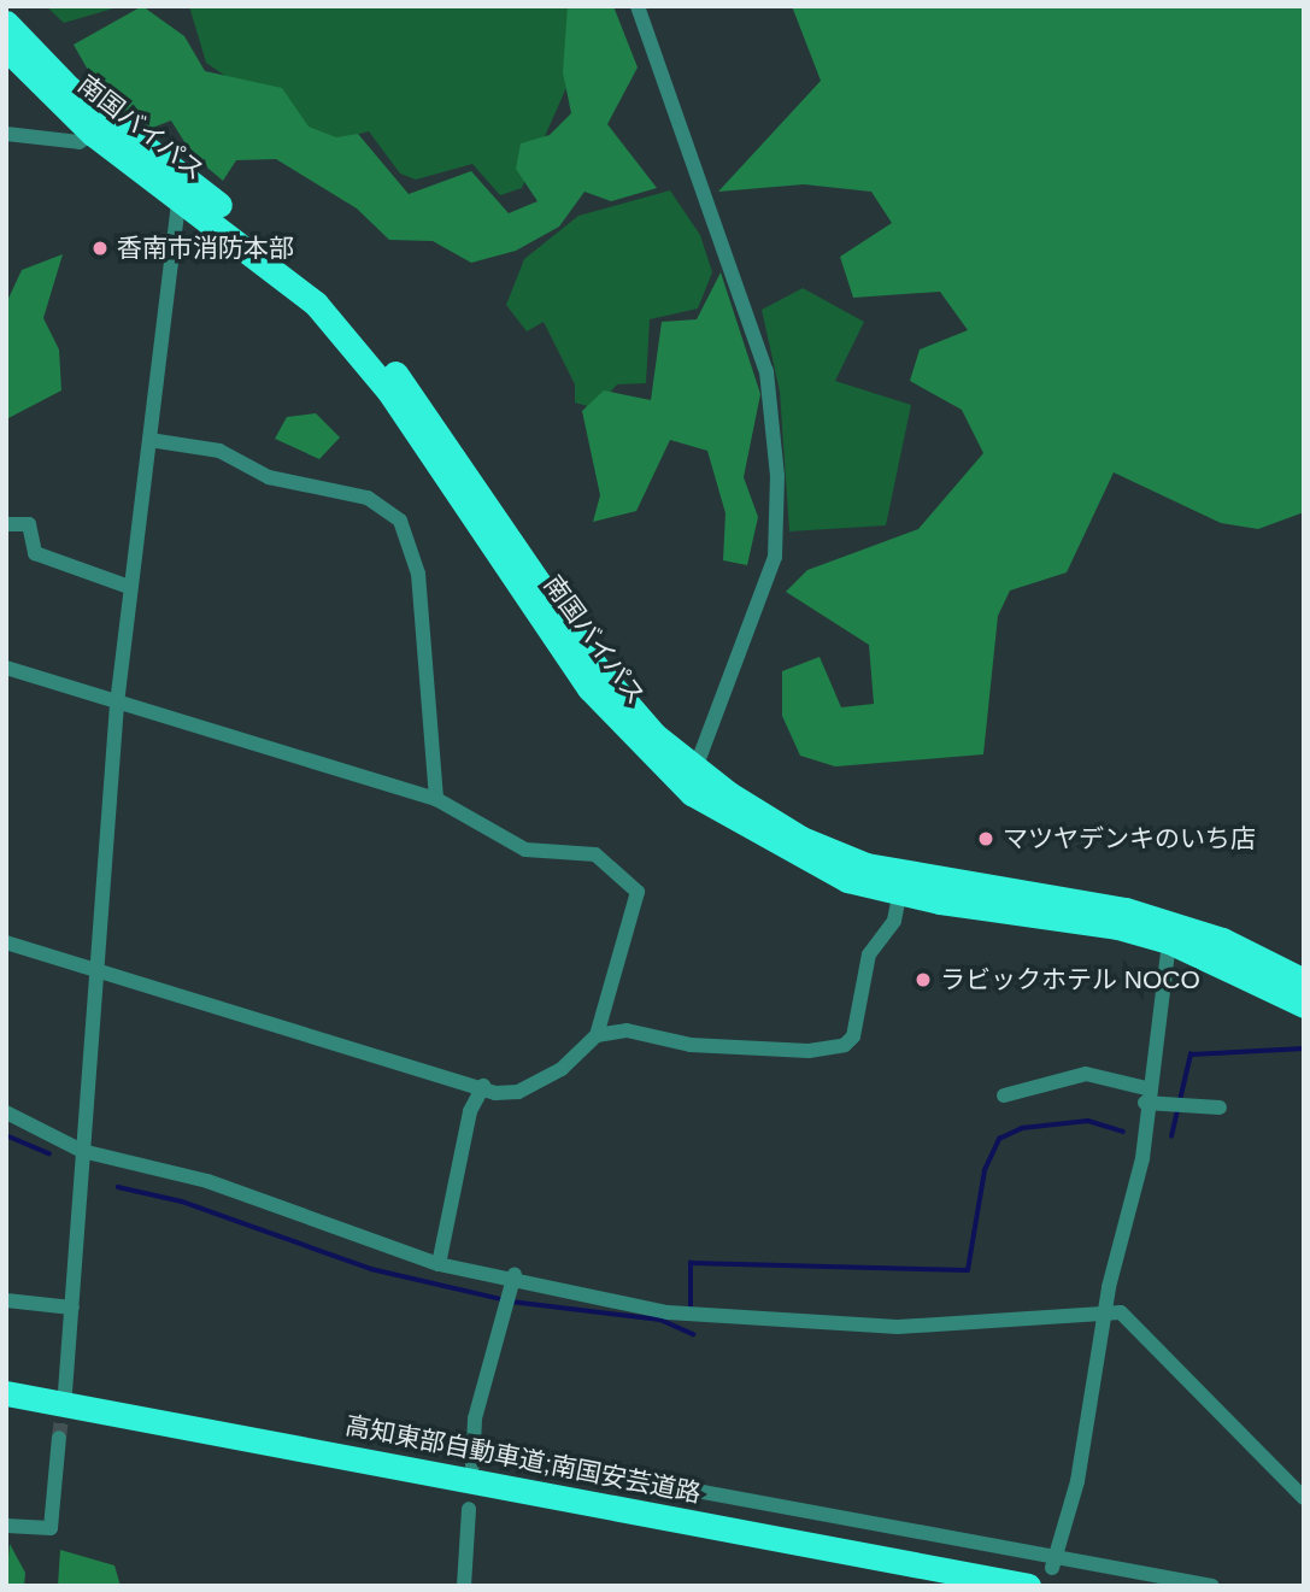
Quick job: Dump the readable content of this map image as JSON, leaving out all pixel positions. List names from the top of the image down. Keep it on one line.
{"streets":{"highway":["南国バイパス","高知東部自動車道;南国安芸道路"]},"places":["香南市消防本部","マツヤデンキのいち店","ラビックホテル NOCO"]}
